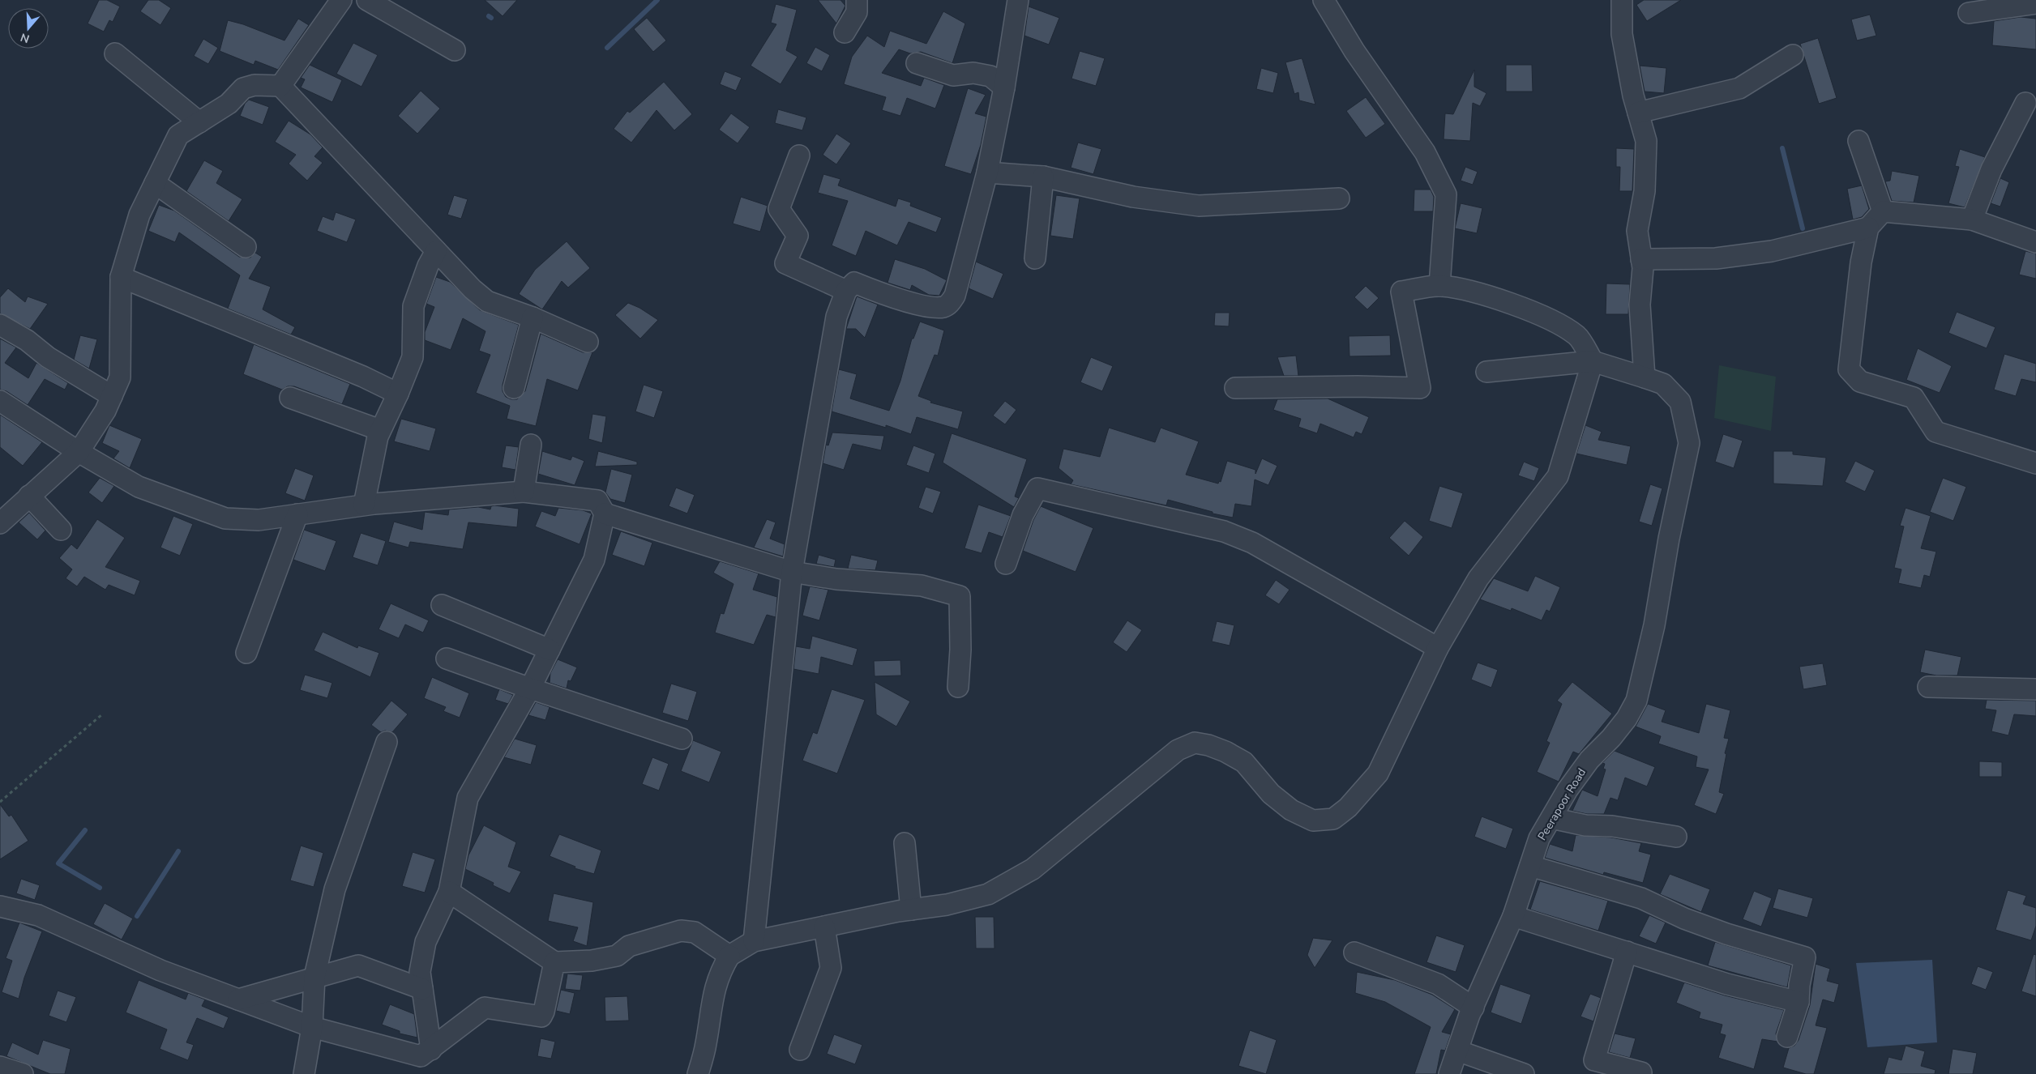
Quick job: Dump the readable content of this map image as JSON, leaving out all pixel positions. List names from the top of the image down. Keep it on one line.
{"streets":{"street":["Peerapoor Road"]},"north":"bottom"}
